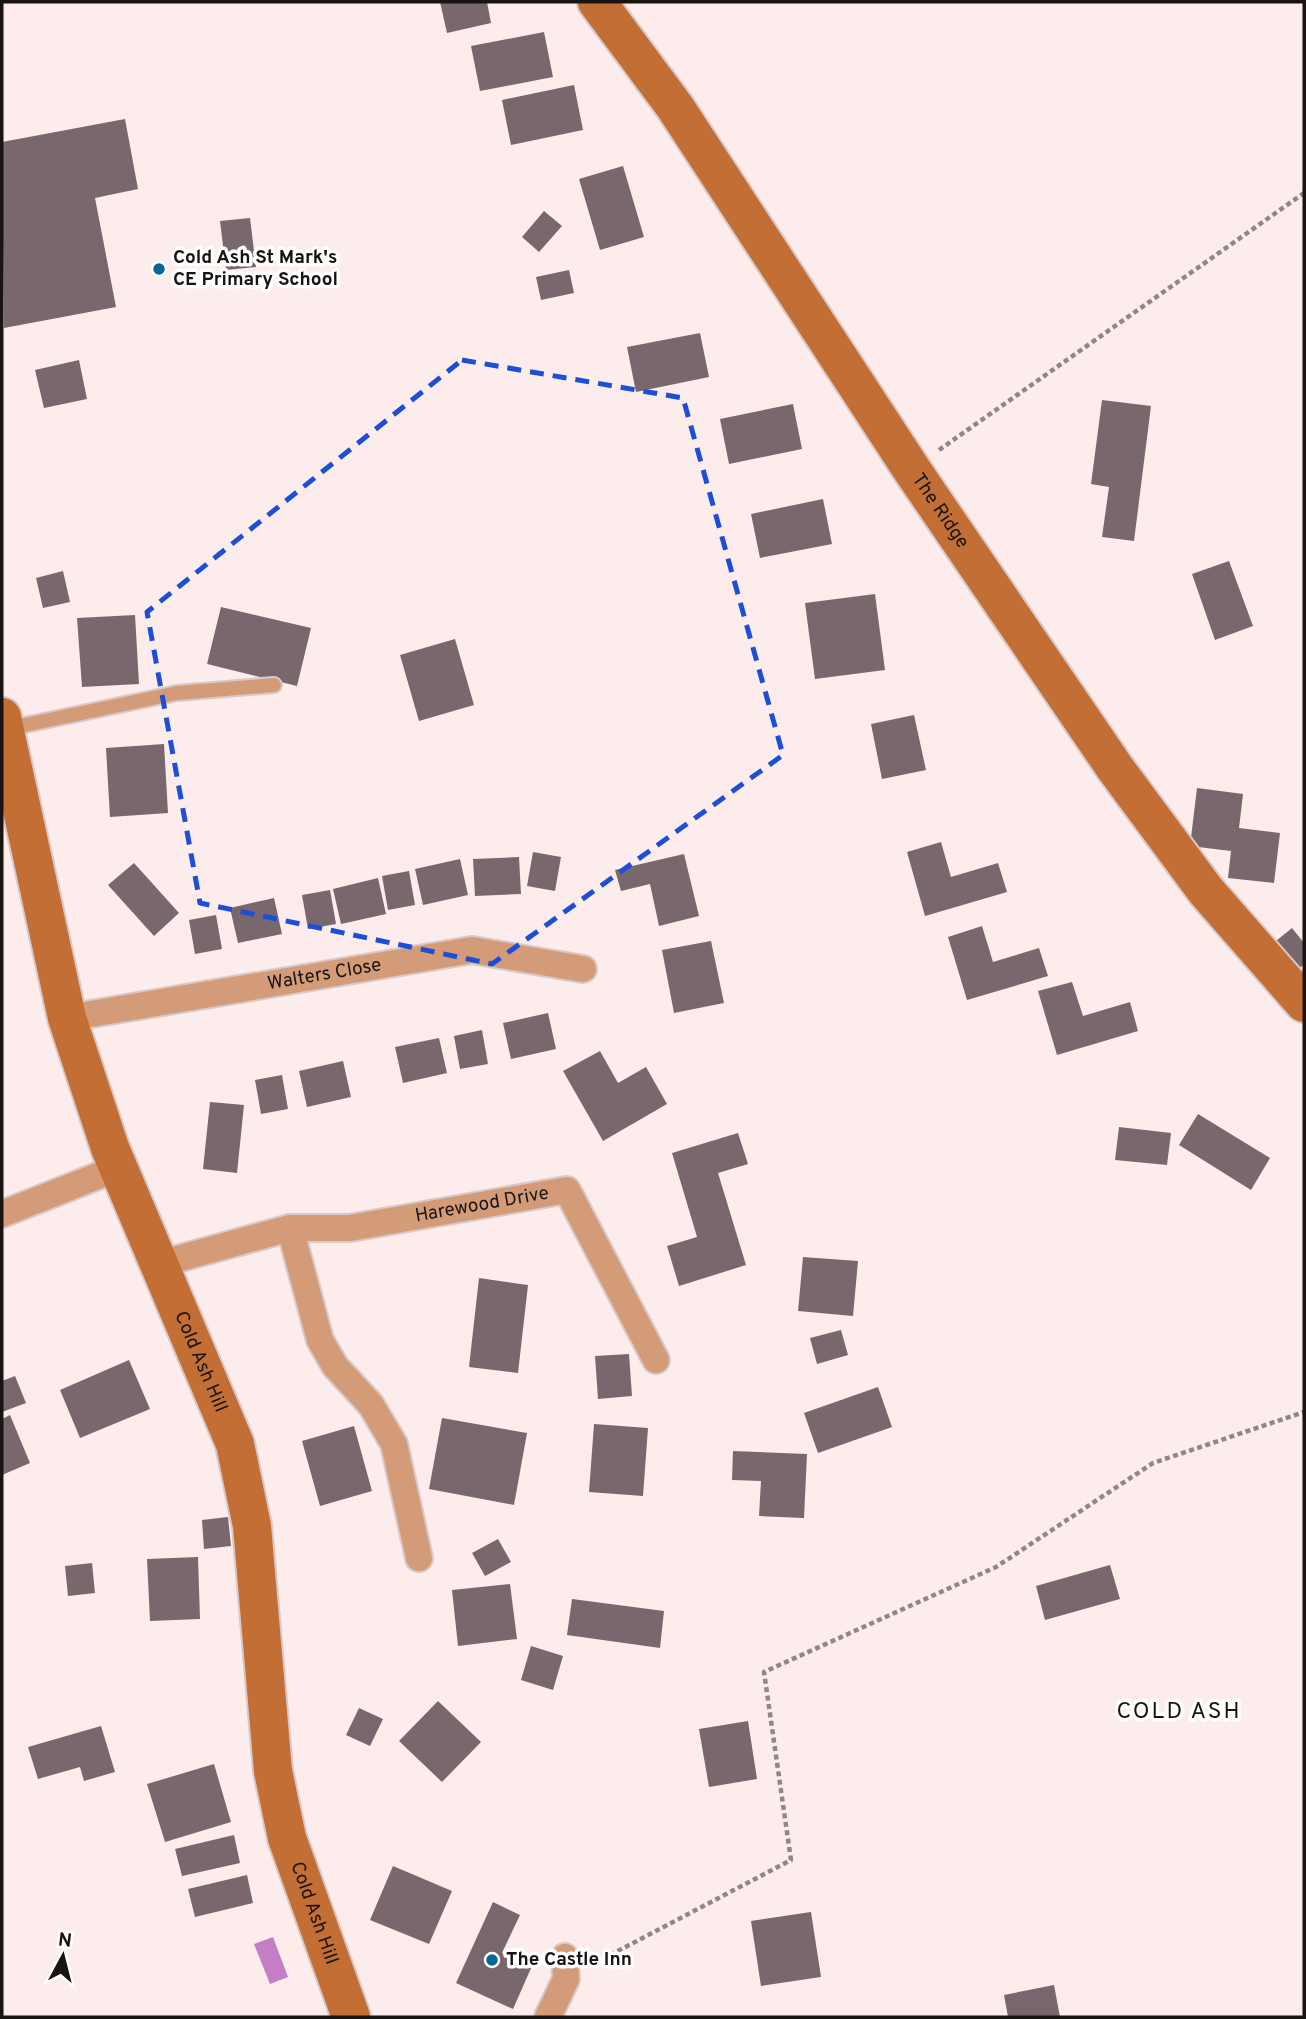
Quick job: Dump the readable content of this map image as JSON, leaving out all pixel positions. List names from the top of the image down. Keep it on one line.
{"streets":{"street":["The Ridge","Walters Close","Harewood Drive","Cold Ash Hill"]},"crossings":[["Walters Close","Cold Ash Hill"],["Harewood Drive","Cold Ash Hill"]],"districts":["COLD ASH"],"places":["Cold Ash St Mark's CE Primary School","The Castle Inn"],"north":"top"}
